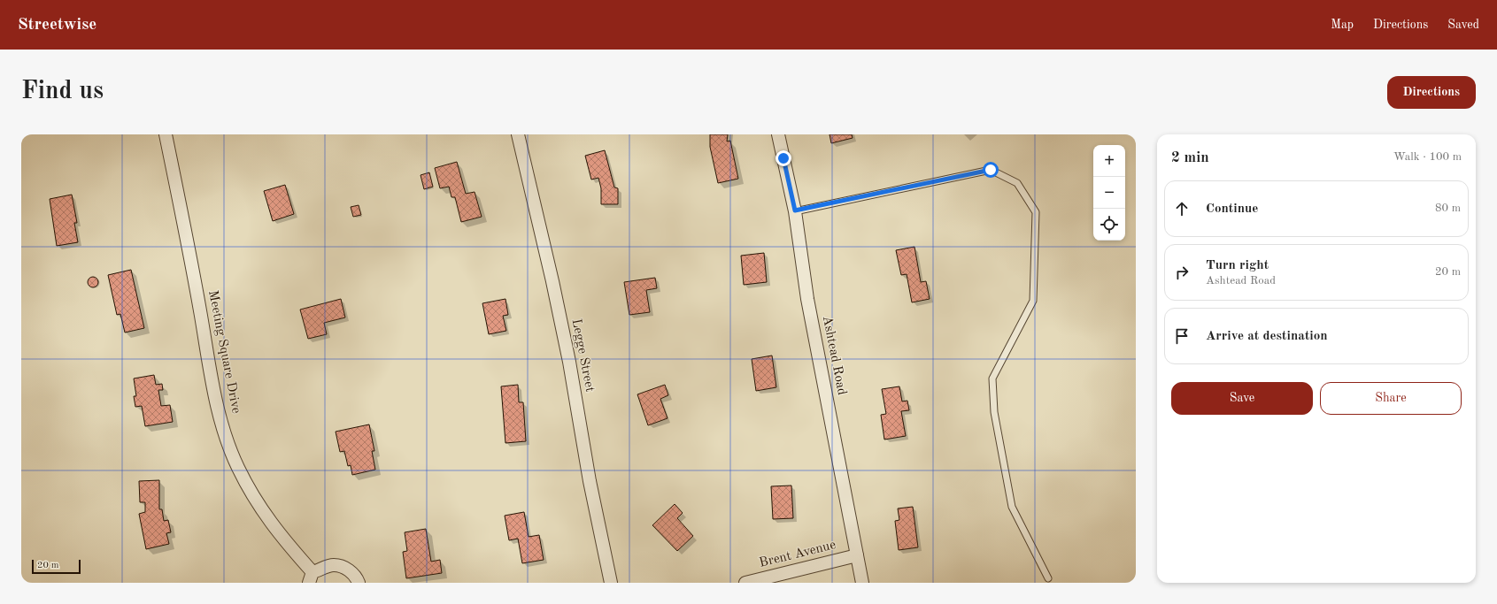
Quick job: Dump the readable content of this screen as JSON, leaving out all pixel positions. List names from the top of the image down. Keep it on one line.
{"streets":{"street":["Meeting Square Drive","Legge Street","Ashtead Road","Brent Avenue"]},"crossings":[["Ashtead Road","Brent Avenue"]],"scale_bar":"20 m","page":{"header":"Streetwise","nav":["Map","Directions","Saved"],"buttons":["Directions",["Save","Share"]],"title":"Find us","heading":["2 min","Walk · 100 m"],"map_buttons":["+","−"],"list":[["Continue","80 m"],["Turn right","Ashtead Road","20 m"],"Arrive at destination"],"scale":"20 m"}}
